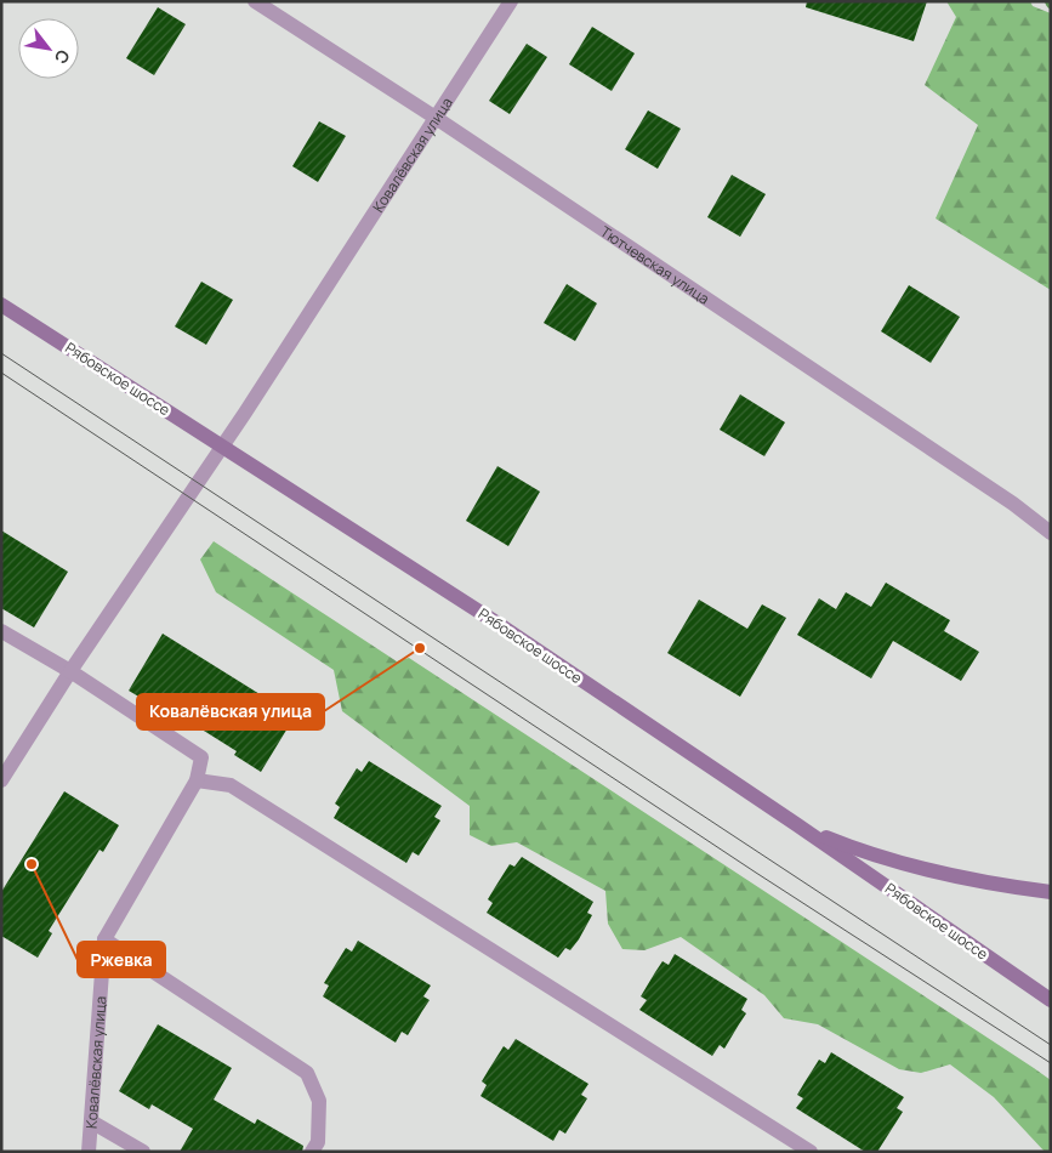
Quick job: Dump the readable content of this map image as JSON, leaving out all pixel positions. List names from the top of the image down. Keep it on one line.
{"streets":{"main road":["Рябовское шоссе"],"street":["Ковалёвская улица","Тютчевская улица"]},"crossings":[["Ковалёвская улица","Тютчевская улица"],["Ковалёвская улица","Рябовское шоссе"]],"places":["Ковалёвская улица","Ржевка"],"north":"bottom right"}
